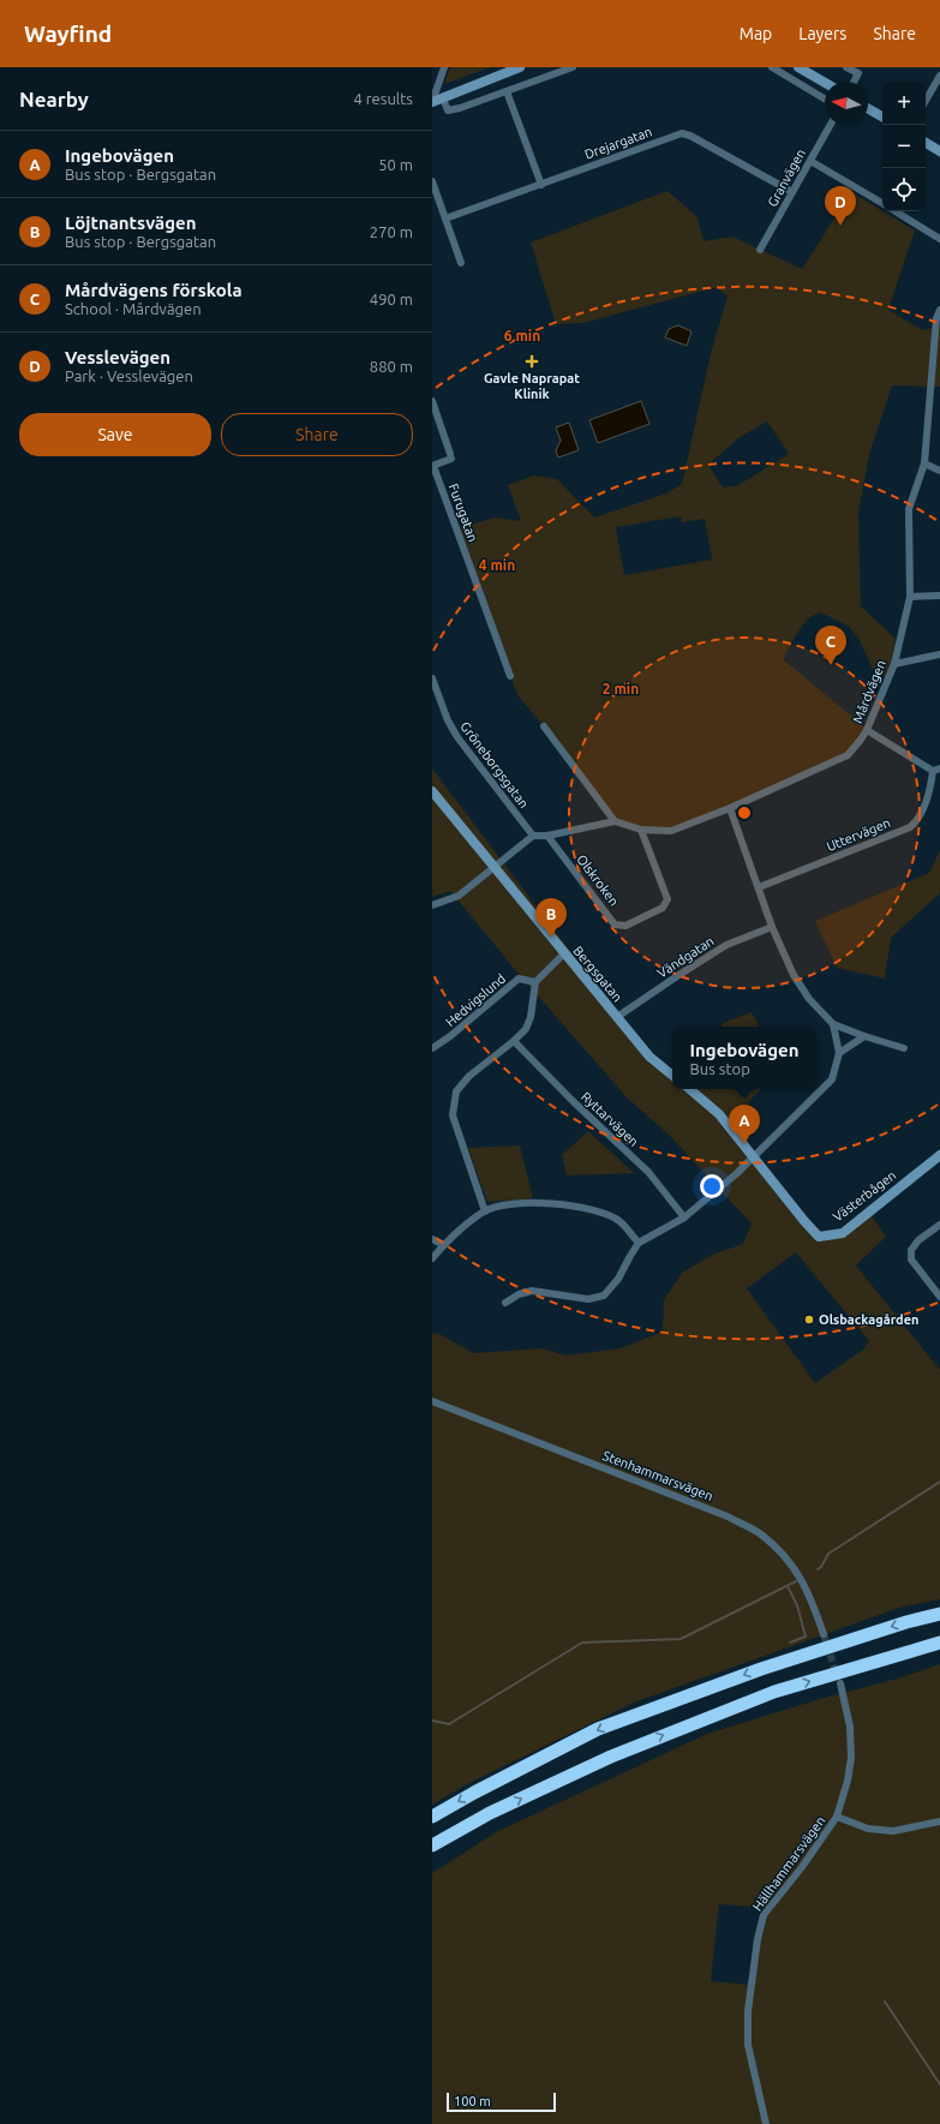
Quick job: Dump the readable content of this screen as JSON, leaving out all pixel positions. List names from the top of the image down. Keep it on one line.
{"streets":{"street":["Drejargatan","Granvägen","Furugatan","Mårdvägen","Gröneborgsgatan","Uttervägen","Olskroken","Vändgatan","Bergsgatan","Hedvigslund","Ryttarvägen","Västerbågen","Stenhammarsvägen","Hällhammarsvägen"]},"crossings":[["Drejargatan","Granvägen"],["Mårdvägen","Gröneborgsgatan"],["Mårdvägen","Olskroken"],["Vändgatan","Bergsgatan"]],"places":{"health":["Gavle Naprapat Klinik"],"other":["Olsbackagården"]},"scale_bar":"100 m","north":"left","page":{"header":"Wayfind","nav":["Map","Layers","Share"],"heading":["Nearby","4 results"],"map_buttons":["+","−"],"list":[{"mark":"A","name":"Ingebovägen","note":"Bus stop · Bergsgatan","value":"50 m"},{"mark":"B","name":"Löjtnantsvägen","note":"Bus stop · Bergsgatan","value":"270 m"},{"mark":"C","name":"Mårdvägens förskola","note":"School · Mårdvägen","value":"490 m"},{"mark":"D","name":"Vesslevägen","note":"Park · Vesslevägen","value":"880 m"}],"pins":["D","C","B","A"],"buttons":["Save","Share"],"popup":["Ingebovägen","Bus stop"],"scale":"100 m"},"rings":["6 min","4 min","2 min"]}
